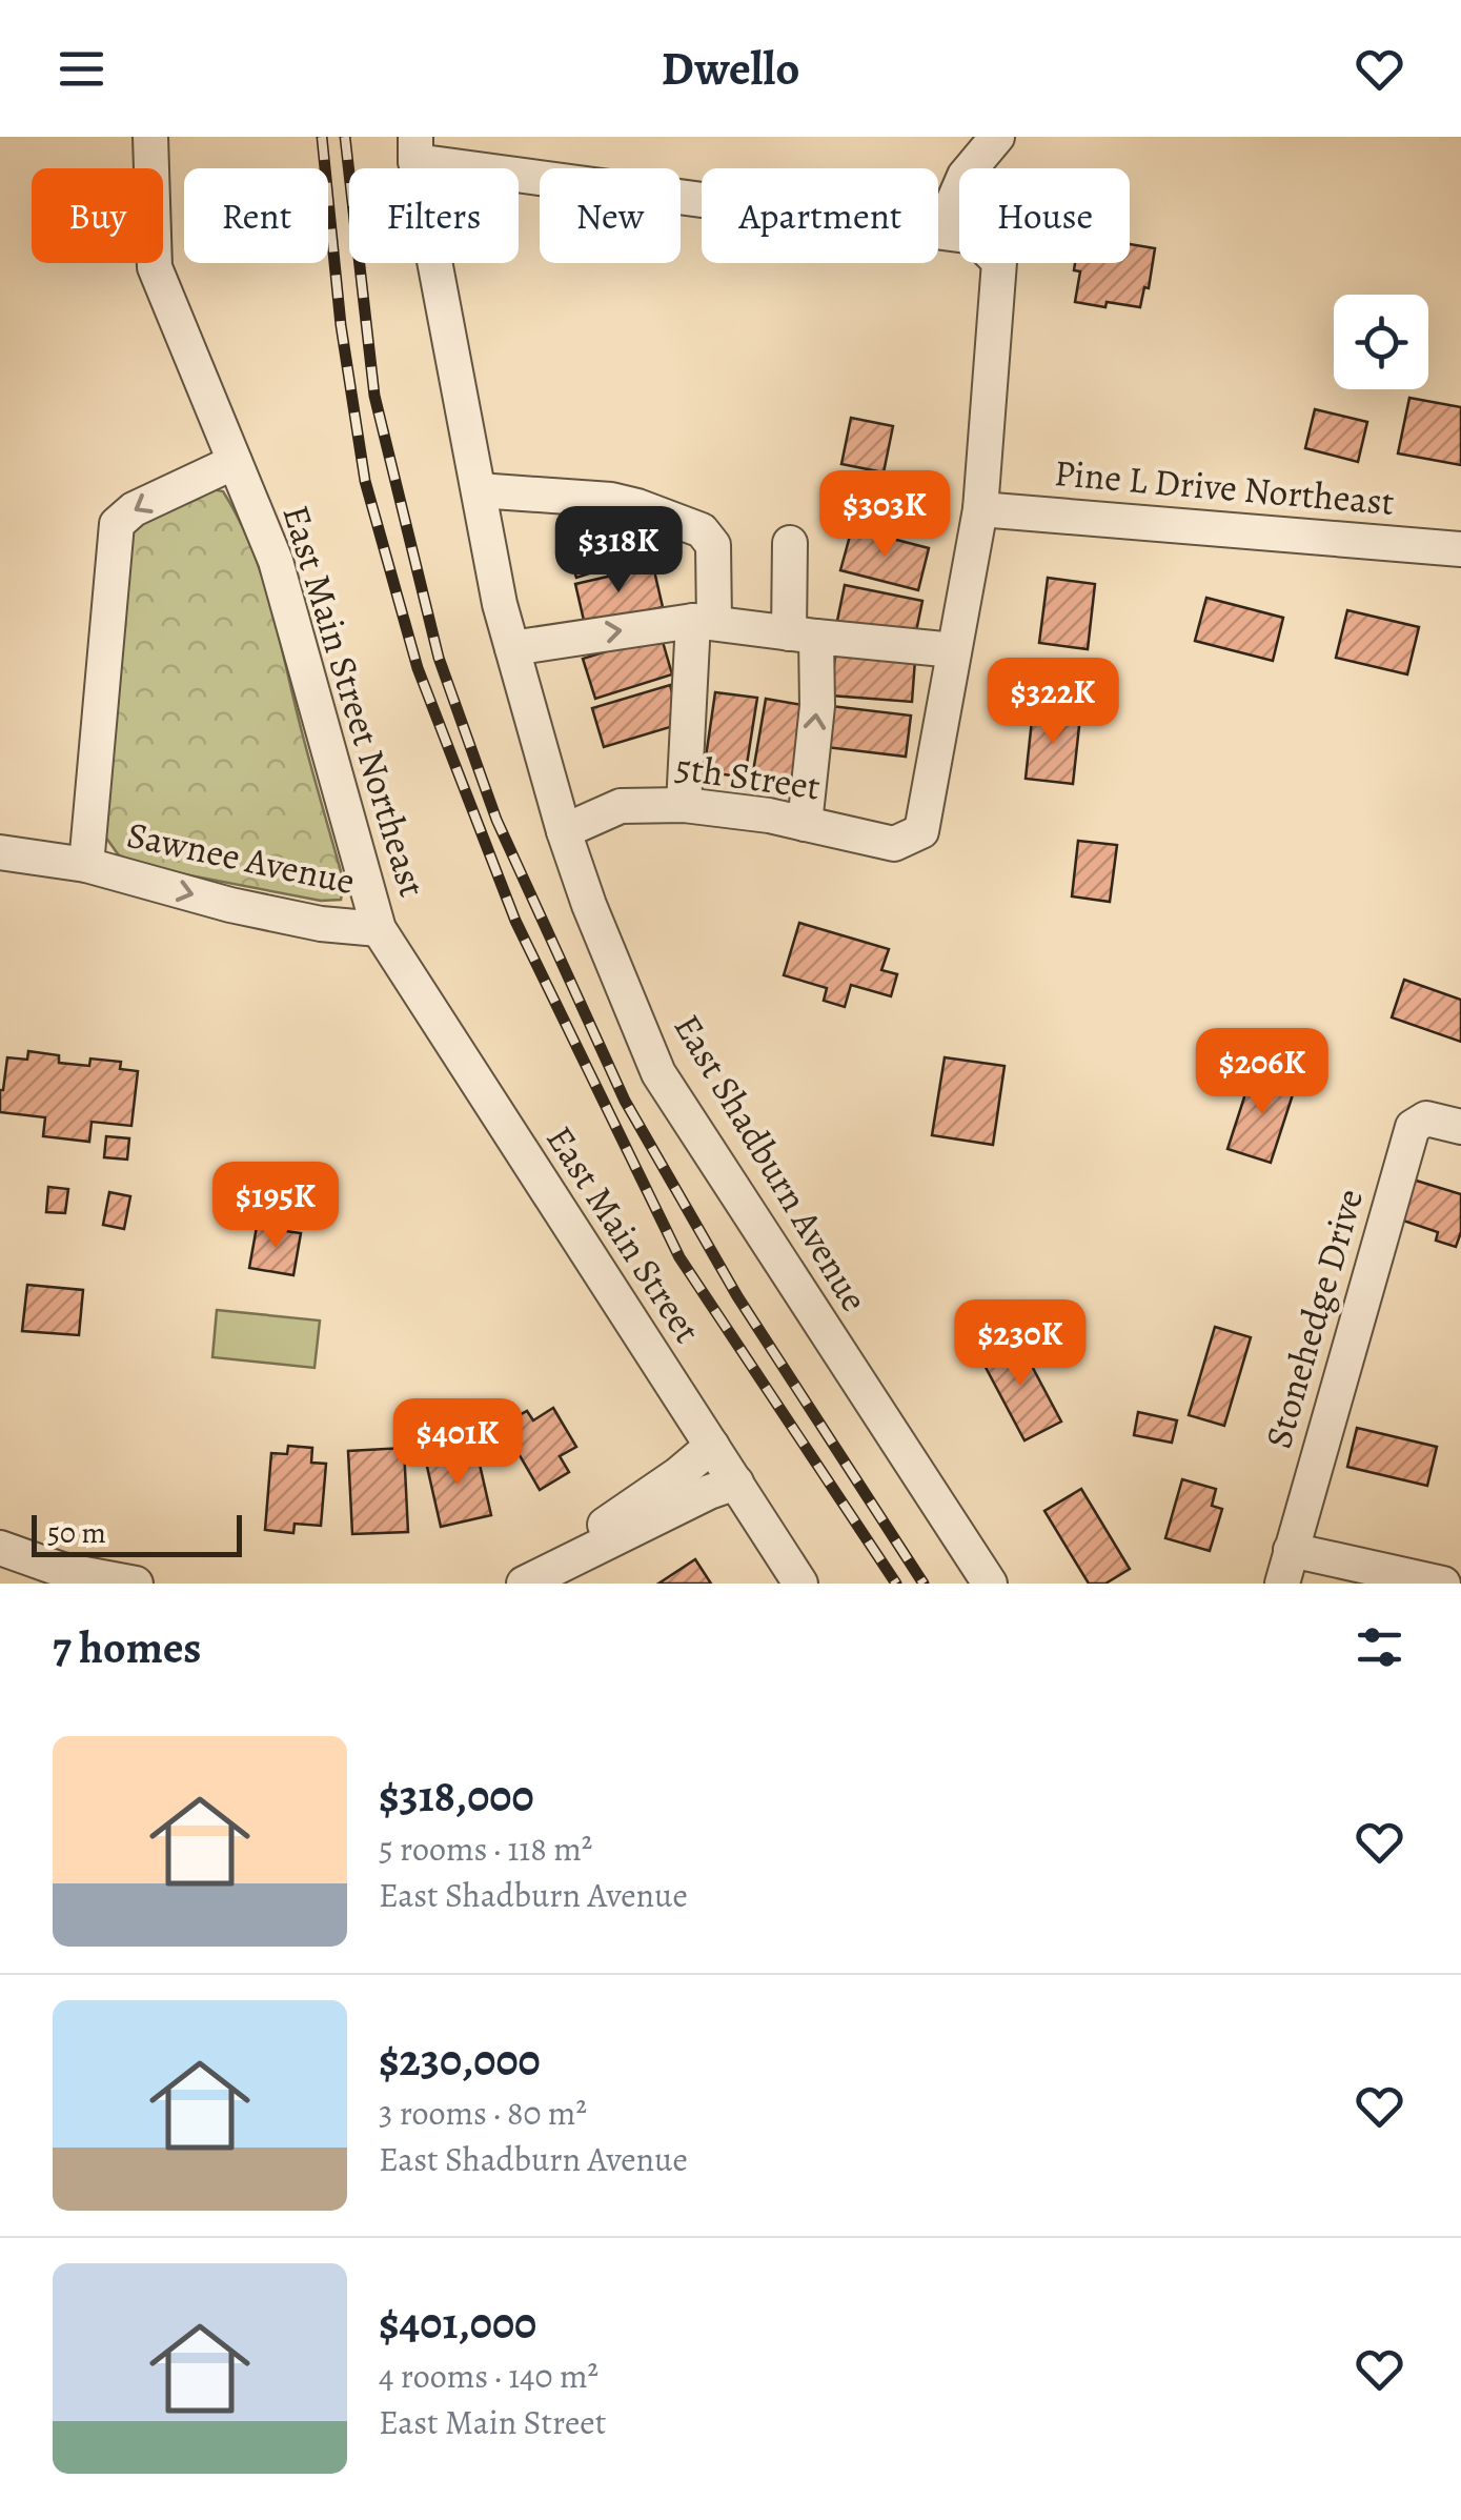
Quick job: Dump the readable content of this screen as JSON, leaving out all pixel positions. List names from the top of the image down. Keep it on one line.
{"streets":{"street":["Pine L Drive Northeast","East Main Street Northeast","5th Street","Sawnee Avenue","East Shadburn Avenue","East Main Street","Stonehedge Drive"]},"crossings":[["East Main Street Northeast","Sawnee Avenue"],["East Main Street Northeast","East Main Street"],["5th Street","East Shadburn Avenue"],["Sawnee Avenue","East Main Street"]],"one_way":["Sawnee Avenue"],"scale_bar":"50 m","page":{"header":"Dwello","chip":["Buy","Rent","Filters","New","Apartment","House"],"price":["$303K","$318K","$322K","$206K","$195K","$230K","$401K"],"scale":"50 m","heading":"7 homes","list":[{"name":"$318,000","note":"5 rooms · 118 m² · East Shadburn Avenue"},{"name":"$230,000","note":"3 rooms · 80 m² · East Shadburn Avenue"},{"name":"$401,000","note":"4 rooms · 140 m² · East Main Street"}]}}
